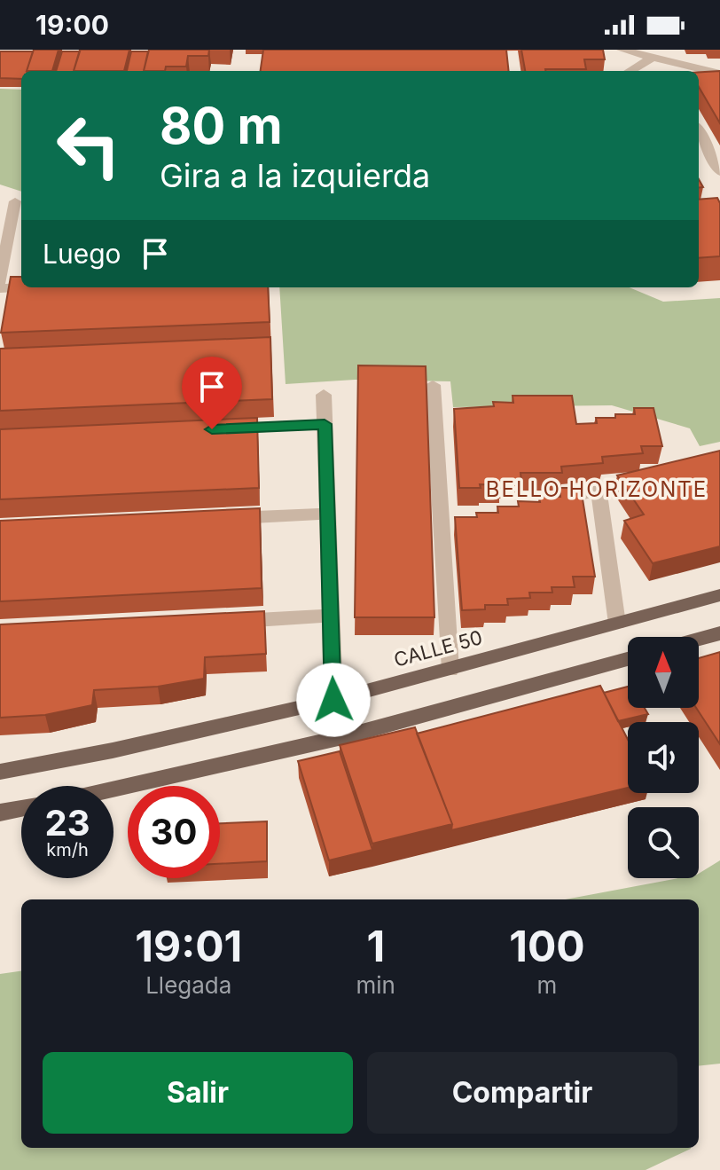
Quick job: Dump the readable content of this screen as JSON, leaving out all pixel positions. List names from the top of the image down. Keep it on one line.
{"streets":{"main road":["CALLE 50"]},"districts":["BELLO HORIZONTE"],"north":"top","page":{"status":"19:00","turn":["80 m","Gira a la izquierda"],"then":"Luego","speed":"23 km/h","limit":"30","eta":["19:01","Llegada","1","min","100","m"],"buttons":["Salir","Compartir"]}}
